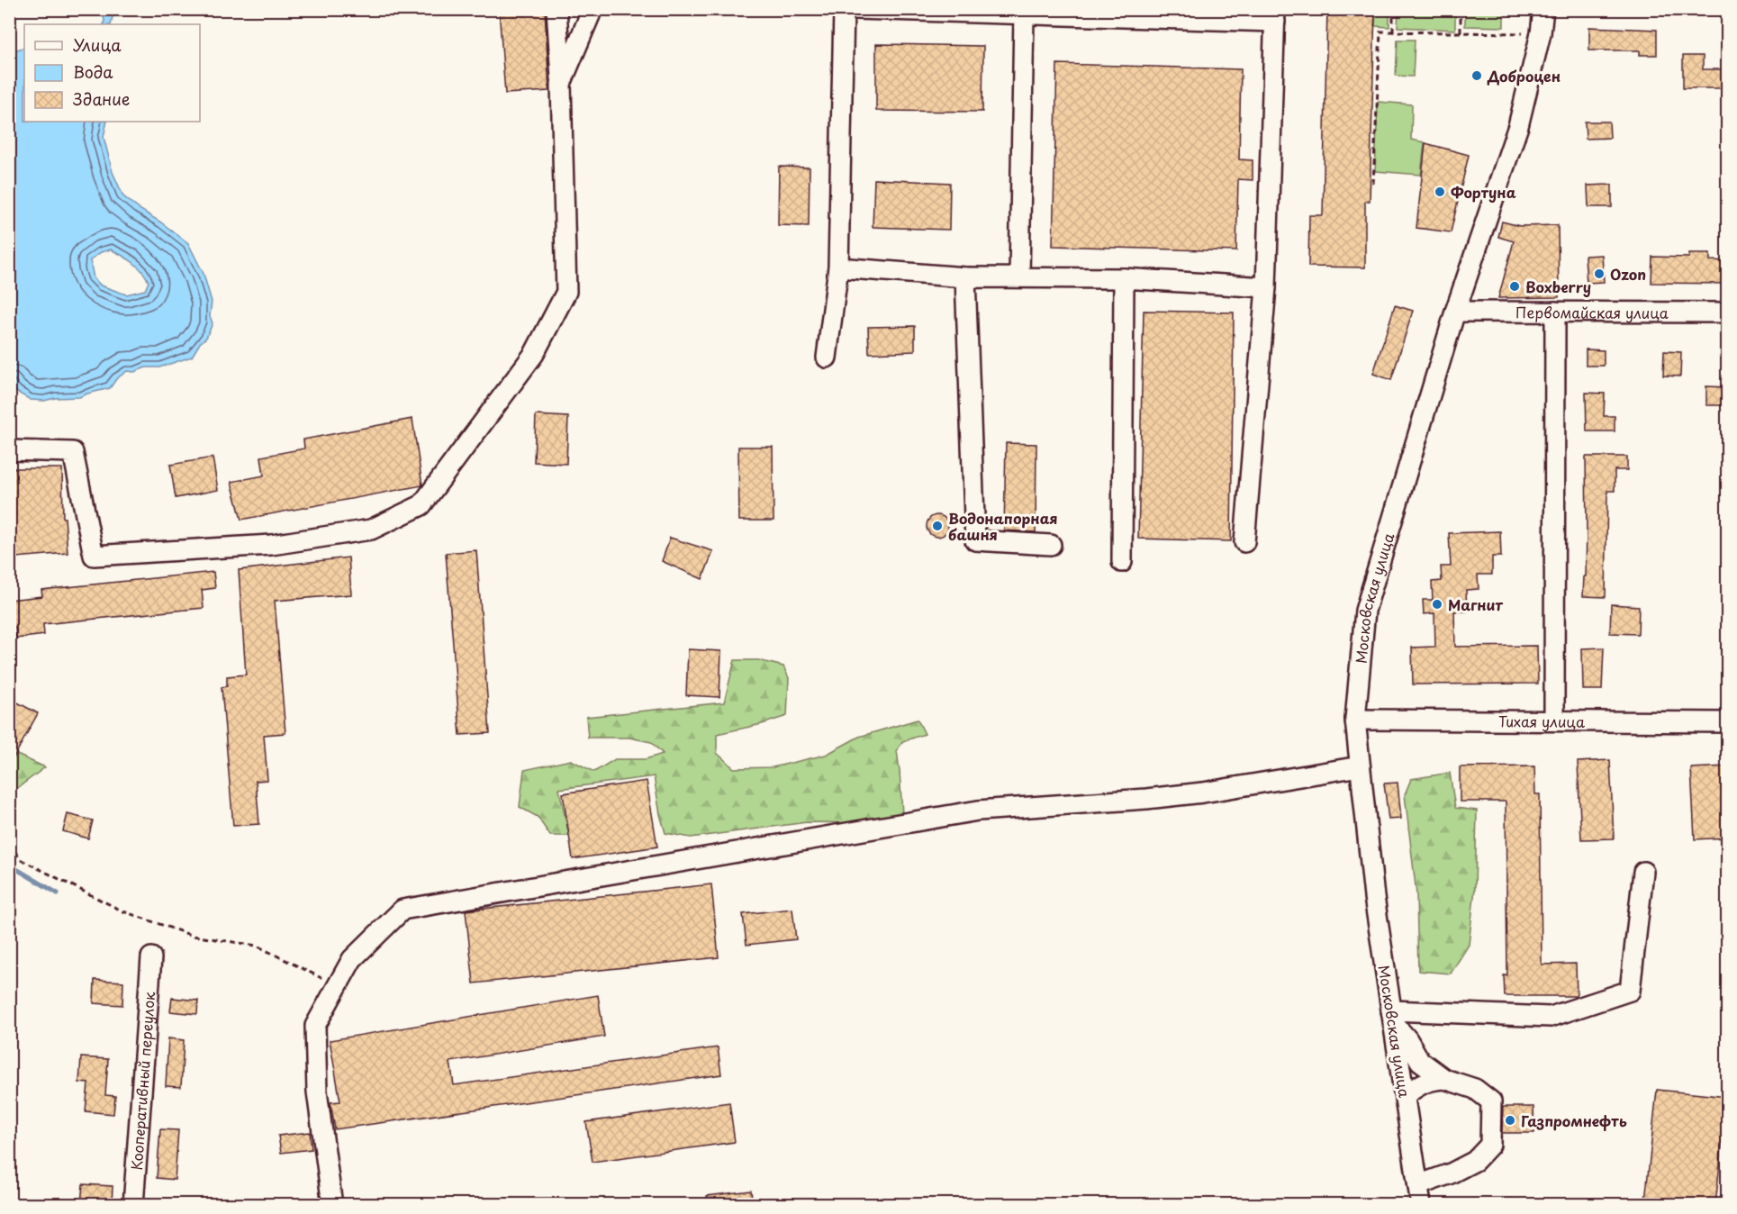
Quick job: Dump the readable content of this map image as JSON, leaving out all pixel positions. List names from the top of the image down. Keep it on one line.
{"streets":{"street":["Первомайская улица","Московская улица","Тихая улица","Кооперативный переулок"]},"crossings":[["Первомайская улица","Московская улица"],["Московская улица","Тихая улица"]],"places":["Доброцен","Фортуна","Ozon","Boxberry","Водонапорная башня","Магнит","Газпромнефть"],"legend":["Улица","Вода","Здание"]}
